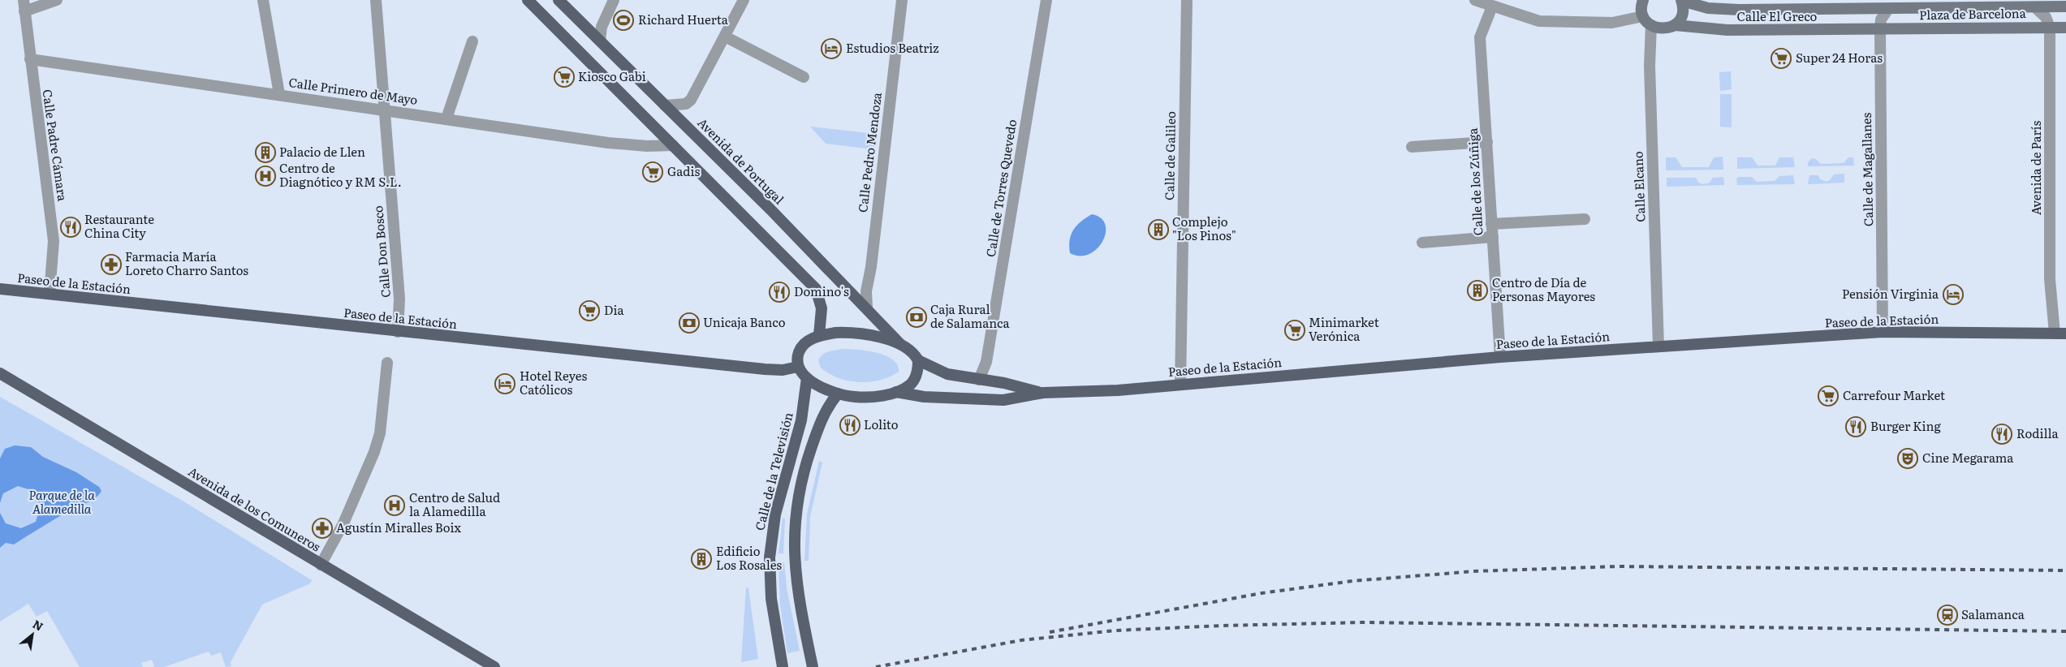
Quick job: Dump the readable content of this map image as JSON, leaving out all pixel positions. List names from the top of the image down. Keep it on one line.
{"streets":{"main road":["Plaza de Barcelona","Calle El Greco","Avenida de Portugal","Paseo de la Estación","Calle de la Televisión","Avenida de los Comuneros"],"street":["Calle Primero de Mayo","Calle Padre Cámara","Calle Pedro Mendoza","Calle de Galileo","Avenida de París","Calle de Magallanes","Calle de los Zúñiga","Calle Elcano","Calle de Torres Quevedo","Calle Don Bosco"]},"crossings":[["Plaza de Barcelona","Calle El Greco"],["Plaza de Barcelona","Avenida de París"],["Plaza de Barcelona","Calle de Magallanes"],["Calle El Greco","Calle de Magallanes"],["Calle El Greco","Calle Elcano"],["Calle Primero de Mayo","Calle Padre Cámara"],["Calle Primero de Mayo","Calle Don Bosco"],["Calle Padre Cámara","Paseo de la Estación"],["Calle Pedro Mendoza","Avenida de Portugal"],["Calle de Galileo","Paseo de la Estación"],["Avenida de Portugal","Paseo de la Estación"],["Avenida de París","Paseo de la Estación"],["Calle de Magallanes","Paseo de la Estación"],["Calle de los Zúñiga","Paseo de la Estación"],["Calle Elcano","Paseo de la Estación"],["Calle de Torres Quevedo","Paseo de la Estación"],["Calle Don Bosco","Paseo de la Estación"]],"parks":["Parque de la Alamedilla"],"places":{"sports":["Richard Huerta"],"hotel":["Estudios Beatriz","Pensión Virginia","Hotel Reyes Católicos"],"supermarket":["Super 24 Horas","Kiosco Gabi","Gadis","Dia","Minimarket Verónica","Carrefour Market"],"building":["Palacio de Llen","Complejo \"Los Pinos\"","Centro de Día de Personas Mayores","Edificio Los Rosales"],"hospital":["Centro de Diagnótico y RM S.L.","Centro de Salud la Alamedilla"],"restaurant":["Restaurante China City","Domino's","Lolito","Burger King","Rodilla"],"pharmacy":["Farmacia María Loreto Charro Santos","Agustín Miralles Boix"],"bank":["Caja Rural de Salamanca","Unicaja Banco"],"theatre":["Cine Megarama"],"station":["Salamanca"]},"north":"top right"}
